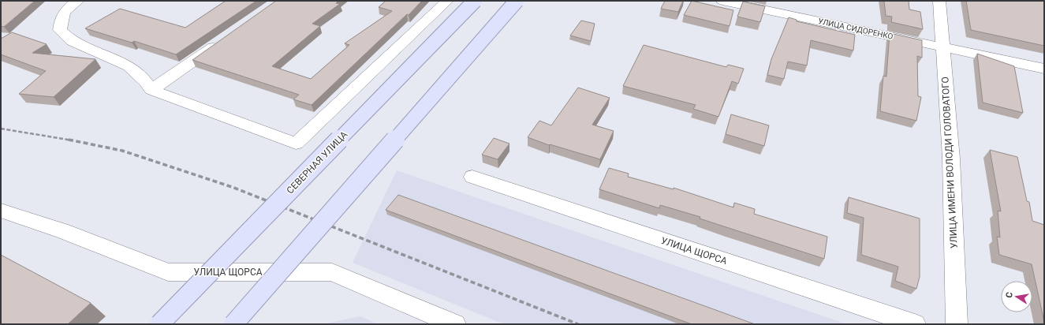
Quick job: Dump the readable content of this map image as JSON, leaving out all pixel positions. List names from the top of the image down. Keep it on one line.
{"streets":{"main road":["СЕВЕРНАЯ УЛИЦА"],"street":["УЛИЦА СИДОРЕНКО","УЛИЦА ИМЕНИ ВОЛОДИ ГОЛОВАТОГО","УЛИЦА ЩОРСА"]},"crossings":[["УЛИЦА СИДОРЕНКО","УЛИЦА ИМЕНИ ВОЛОДИ ГОЛОВАТОГО"]],"north":"left"}
